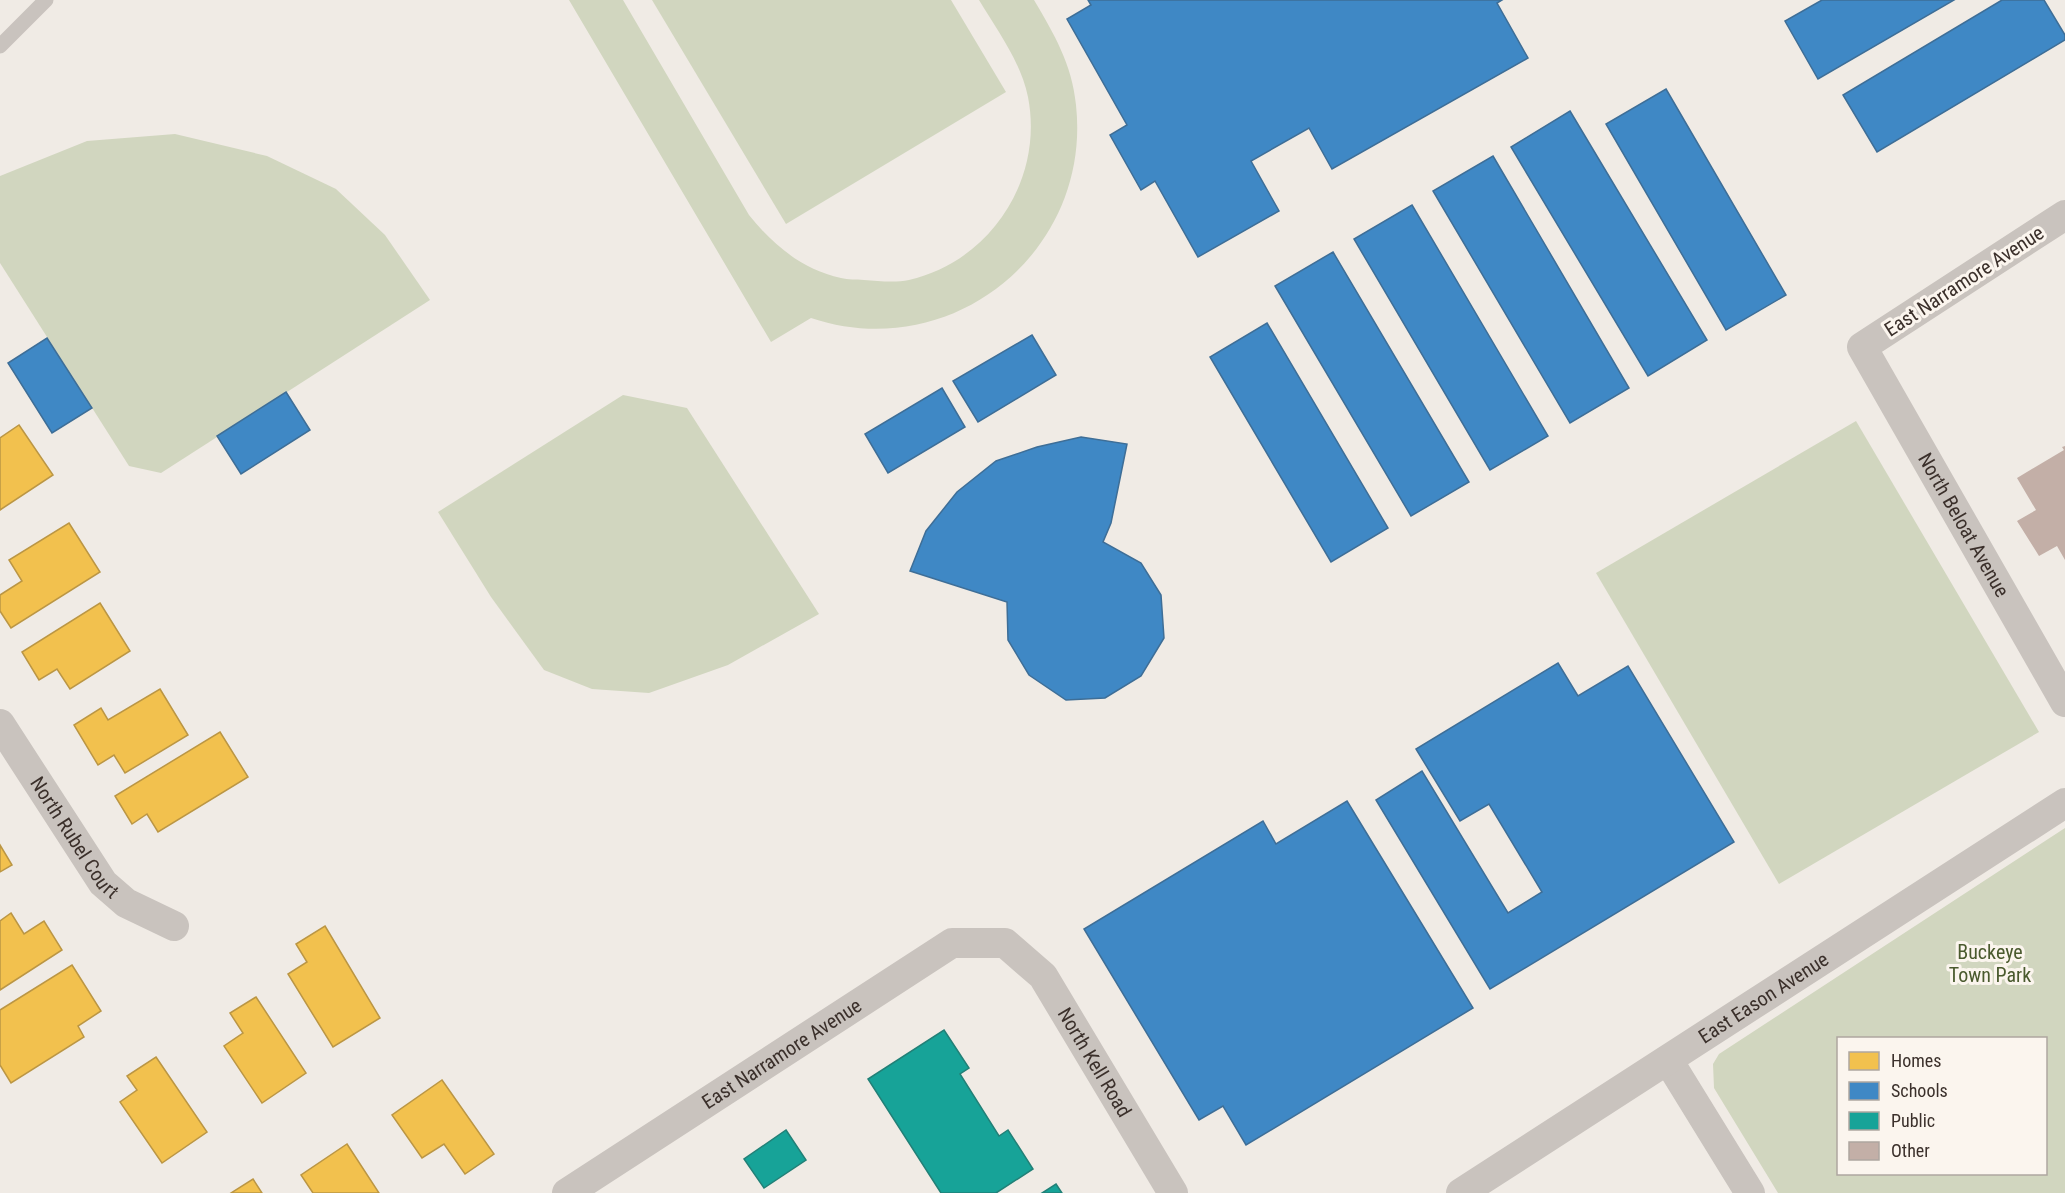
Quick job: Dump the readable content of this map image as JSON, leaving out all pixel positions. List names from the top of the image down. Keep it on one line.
{"streets":{"street":["East Narramore Avenue","North Beloat Avenue","North Rubel Court","East Eason Avenue","North Kell Road"]},"crossings":[["East Narramore Avenue","North Beloat Avenue"],["East Narramore Avenue","North Kell Road"]],"parks":["Buckeye Town Park"],"legend":["Homes","Schools","Public","Other"]}
